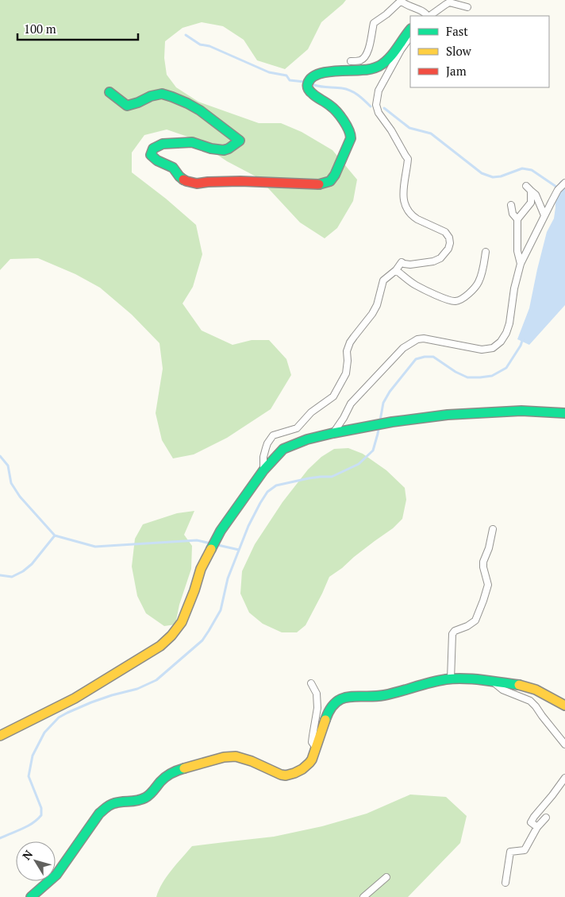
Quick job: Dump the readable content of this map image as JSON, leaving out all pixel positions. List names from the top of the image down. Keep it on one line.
{"legend":["Fast","Slow","Jam"],"scale_bar":"100 m","north":"top left"}
